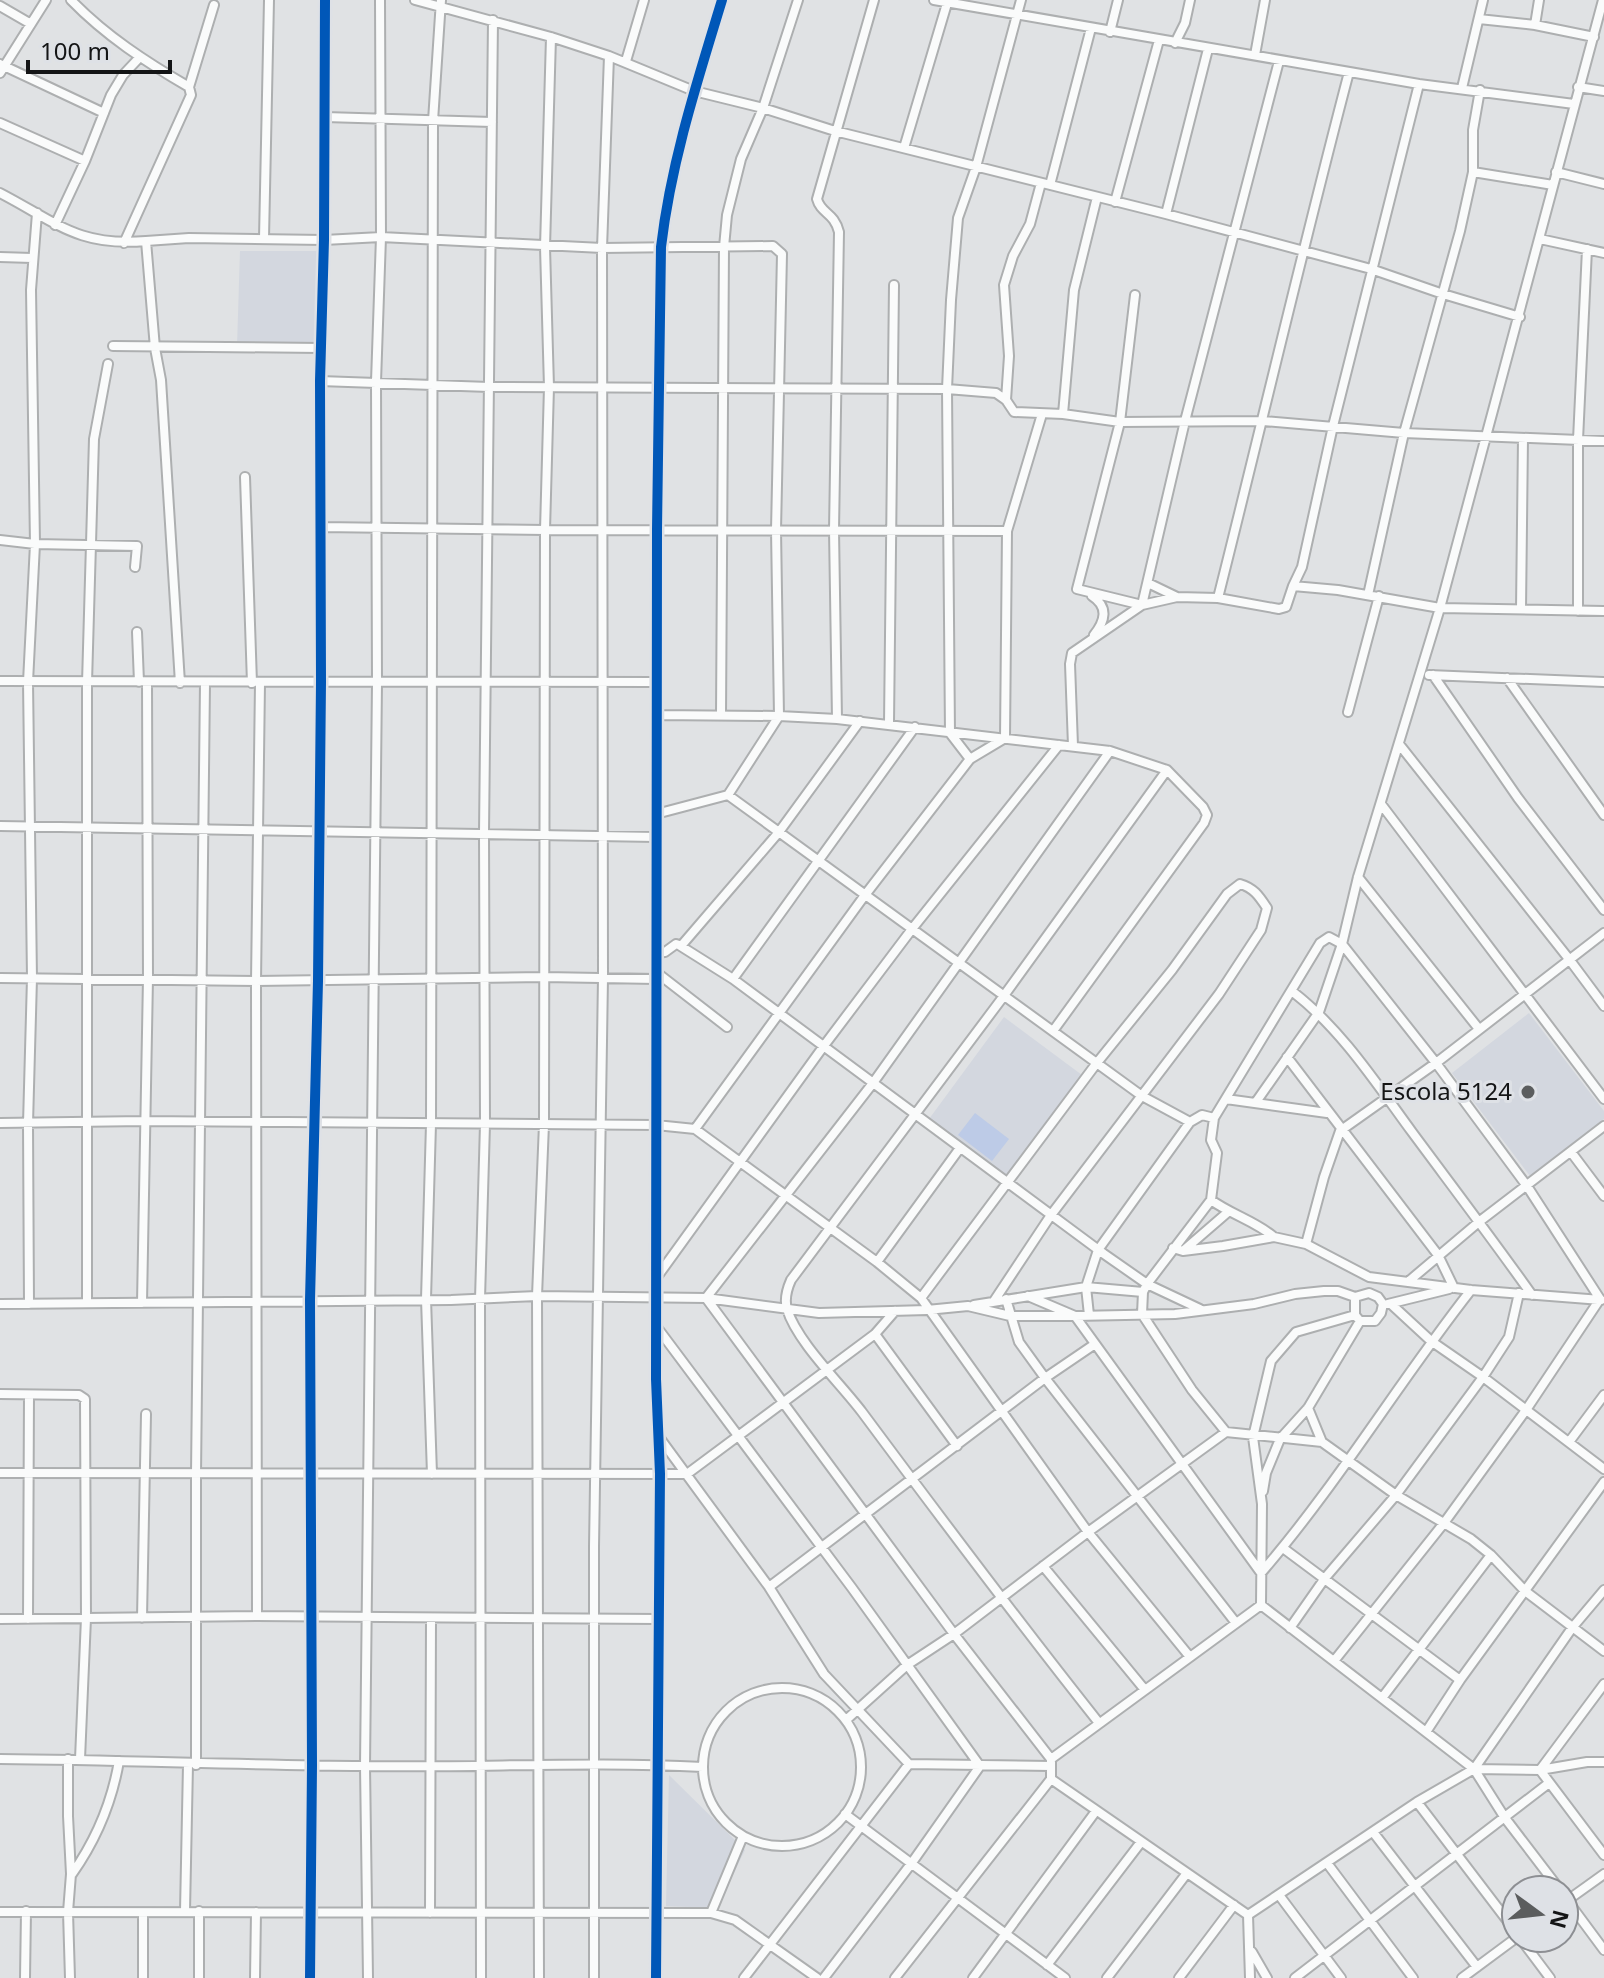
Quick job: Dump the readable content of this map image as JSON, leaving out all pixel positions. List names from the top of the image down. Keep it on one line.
{"places":["Escola 5124"],"scale_bar":"100 m","north":"right"}
